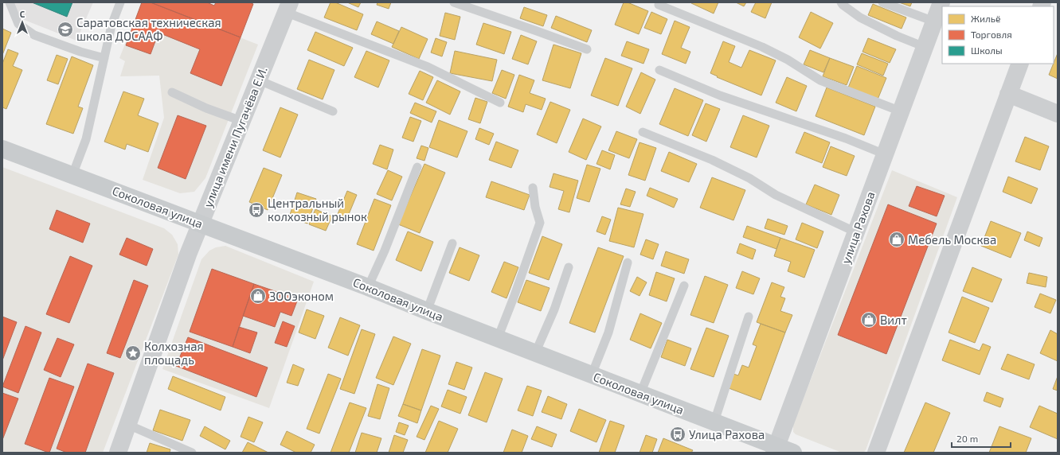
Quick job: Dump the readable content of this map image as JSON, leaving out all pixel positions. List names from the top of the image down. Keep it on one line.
{"streets":{"main road":["Соколовая улица"],"street":["улица имени Пугачёва Е.И.","улица Рахова"]},"crossings":[["улица имени Пугачёва Е.И.","Соколовая улица"],["Соколовая улица","улица Рахова"]],"places":{"school or university":["Саратовская техническая школа ДОСААФ"],"bus stop":["Центральный колхозный рынок","Улица Рахова"],"shop":["Мебель Москва","ЗООэконом","Вилт"],"place":["Колхозная площадь"]},"legend":["Жильё","Торговля","Школы"],"scale_bar":"20 m","north":"top"}
